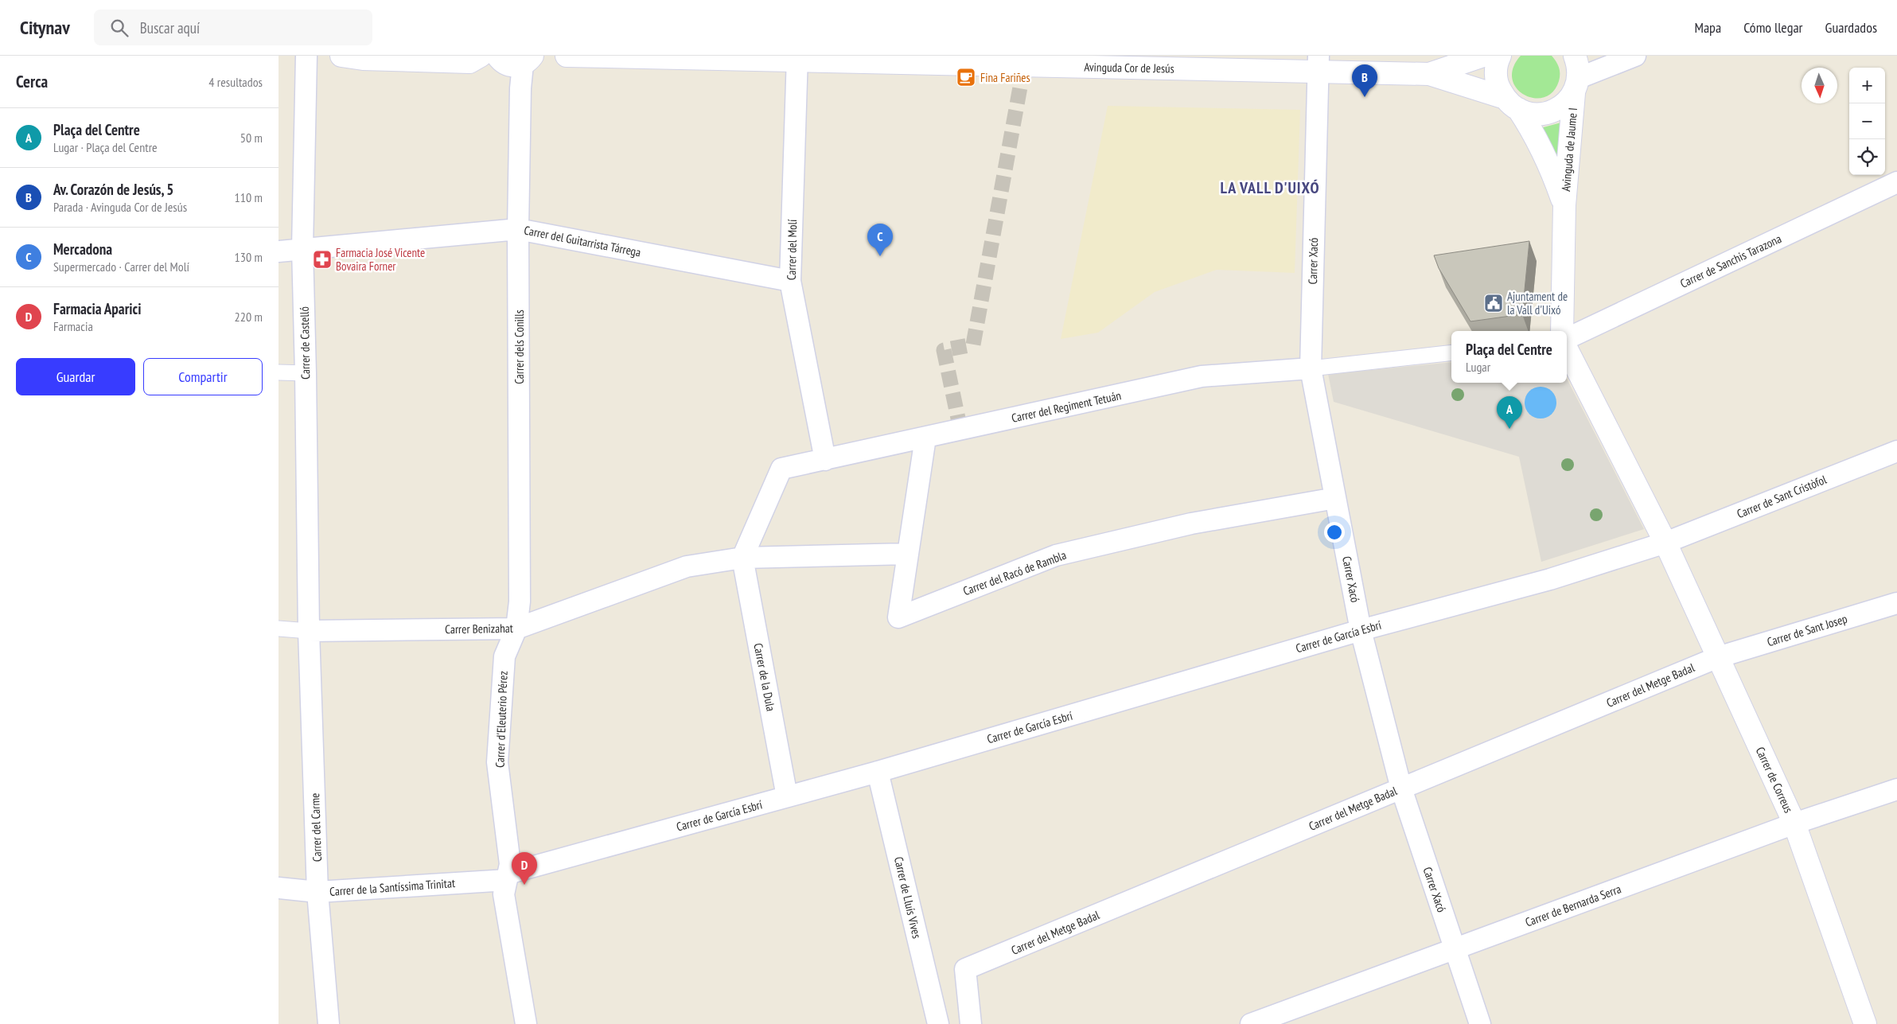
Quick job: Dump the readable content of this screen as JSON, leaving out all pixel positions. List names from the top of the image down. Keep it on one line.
{"streets":{"street":["Avinguda Cor de Jesús","Avinguda de Jaume I","Carrer del Guitarrista Tárrega","Carrer del Molí","Carrer Xacó","Carrer de Sanchis Tarazona","Carrer de Castelló","Carrer dels Conills","Carrer del Regiment Tetuán","Carrer de Sant Cristòfol","Carrer del Racó de Rambla","Carrer Benizahat","Carrer de Sant Josep","Carrer de García Esbrí","Carrer de la Dula","Carrer del Metge Badal","Carrer d'Eleuterio Pérez","Carrer de Correus","Carrer del Carme","Carrer de la Santíssima Trinitat","Carrer de Lluís Vives","Carrer de Bernarda Serra"]},"crossings":[["Avinguda Cor de Jesús","Avinguda de Jaume I"],["Avinguda Cor de Jesús","Carrer del Molí"],["Avinguda Cor de Jesús","Carrer Xacó"],["Carrer del Guitarrista Tárrega","Carrer del Molí"],["Carrer del Guitarrista Tárrega","Carrer de Castelló"],["Carrer del Guitarrista Tárrega","Carrer dels Conills"],["Carrer del Molí","Carrer del Regiment Tetuán"],["Carrer Xacó","Carrer del Regiment Tetuán"],["Carrer Xacó","Carrer del Racó de Rambla"],["Carrer Xacó","Carrer de García Esbrí"],["Carrer Xacó","Carrer del Metge Badal"],["Carrer Xacó","Carrer de Bernarda Serra"],["Carrer de Castelló","Carrer Benizahat"],["Carrer de Castelló","Carrer del Carme"],["Carrer dels Conills","Carrer Benizahat"],["Carrer dels Conills","Carrer d'Eleuterio Pérez"],["Carrer del Regiment Tetuán","Carrer del Racó de Rambla"],["Carrer del Regiment Tetuán","Carrer Benizahat"],["Carrer del Regiment Tetuán","Carrer de la Dula"],["Carrer de Sant Cristòfol","Carrer de García Esbrí"],["Carrer de Sant Cristòfol","Carrer de Correus"],["Carrer del Racó de Rambla","Carrer Benizahat"],["Carrer Benizahat","Carrer de la Dula"],["Carrer Benizahat","Carrer d'Eleuterio Pérez"],["Carrer Benizahat","Carrer del Carme"],["Carrer de Sant Josep","Carrer del Metge Badal"],["Carrer de Sant Josep","Carrer de Correus"],["Carrer de García Esbrí","Carrer de la Dula"],["Carrer de García Esbrí","Carrer d'Eleuterio Pérez"],["Carrer de García Esbrí","Carrer de la Santíssima Trinitat"],["Carrer de García Esbrí","Carrer de Lluís Vives"],["Carrer del Metge Badal","Carrer de Correus"],["Carrer d'Eleuterio Pérez","Carrer de la Santíssima Trinitat"],["Carrer de Correus","Carrer de Bernarda Serra"],["Carrer del Carme","Carrer de la Santíssima Trinitat"]],"districts":["LA VALL D'UIXÓ"],"places":{"cafe":["Fina Fariñes"],"pharmacy":["Farmacia José Vicente Bovaira Forner"],"public building":["Ajuntament de la Vall d'Uixó"]},"north":"bottom","page":{"header":"Citynav","search":"Buscar aquí","nav":["Mapa","Cómo llegar","Guardados"],"heading":["Cerca","4 resultados"],"pins":["B","C","A","D"],"map_buttons":["+","−"],"list":[{"mark":"A","name":"Plaça del Centre","note":"Lugar · Plaça del Centre","value":"50 m"},{"mark":"B","name":"Av. Corazón de Jesús, 5","note":"Parada · Avinguda Cor de Jesús","value":"110 m"},{"mark":"C","name":"Mercadona","note":"Supermercado · Carrer del Molí","value":"130 m"},{"mark":"D","name":"Farmacia Aparici","note":"Farmacia","value":"220 m"}],"popup":["Plaça del Centre","Lugar"],"buttons":["Guardar","Compartir"]}}
